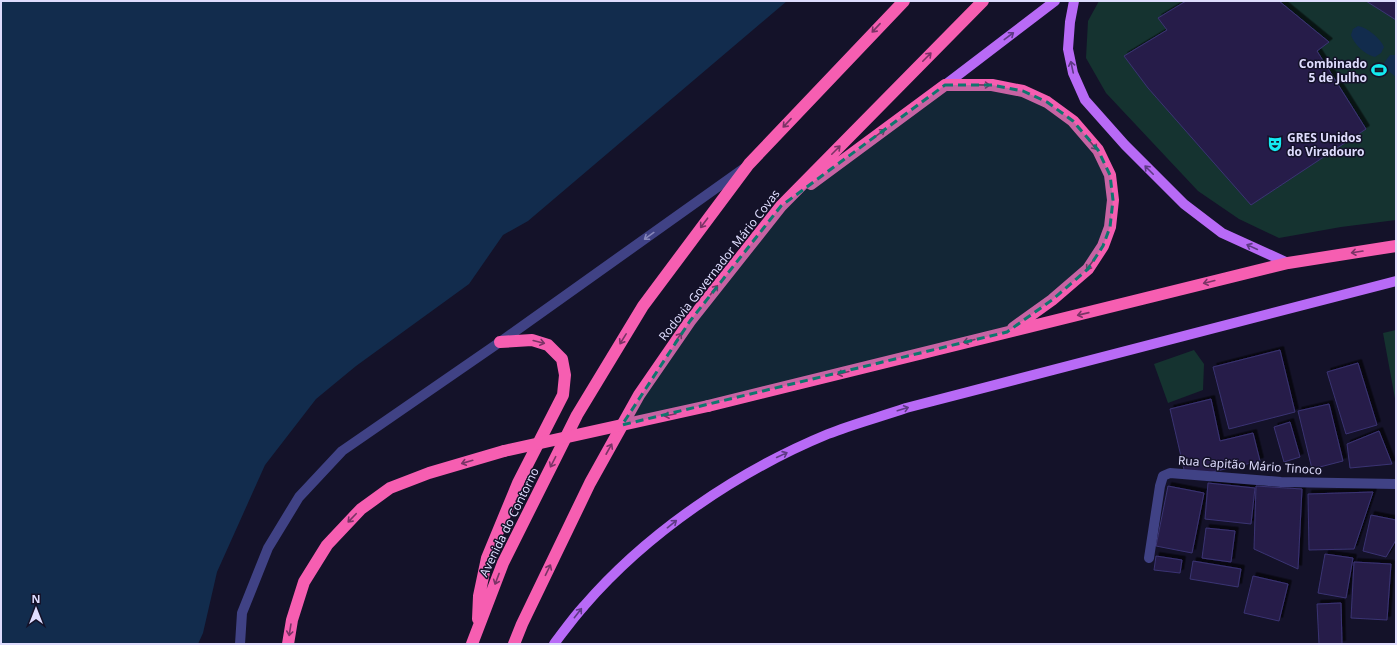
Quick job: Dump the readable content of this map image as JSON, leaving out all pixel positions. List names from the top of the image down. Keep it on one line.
{"streets":{"highway":["Rodovia Governador Mário Covas","Avenida do Contorno"],"street":["Rua Capitão Mário Tinoco"]},"one_way":["Avenida do Contorno"],"places":{"sports":["Combinado 5 de Julho"],"theatre":["GRES Unidos do Viradouro"]},"north":"top"}
